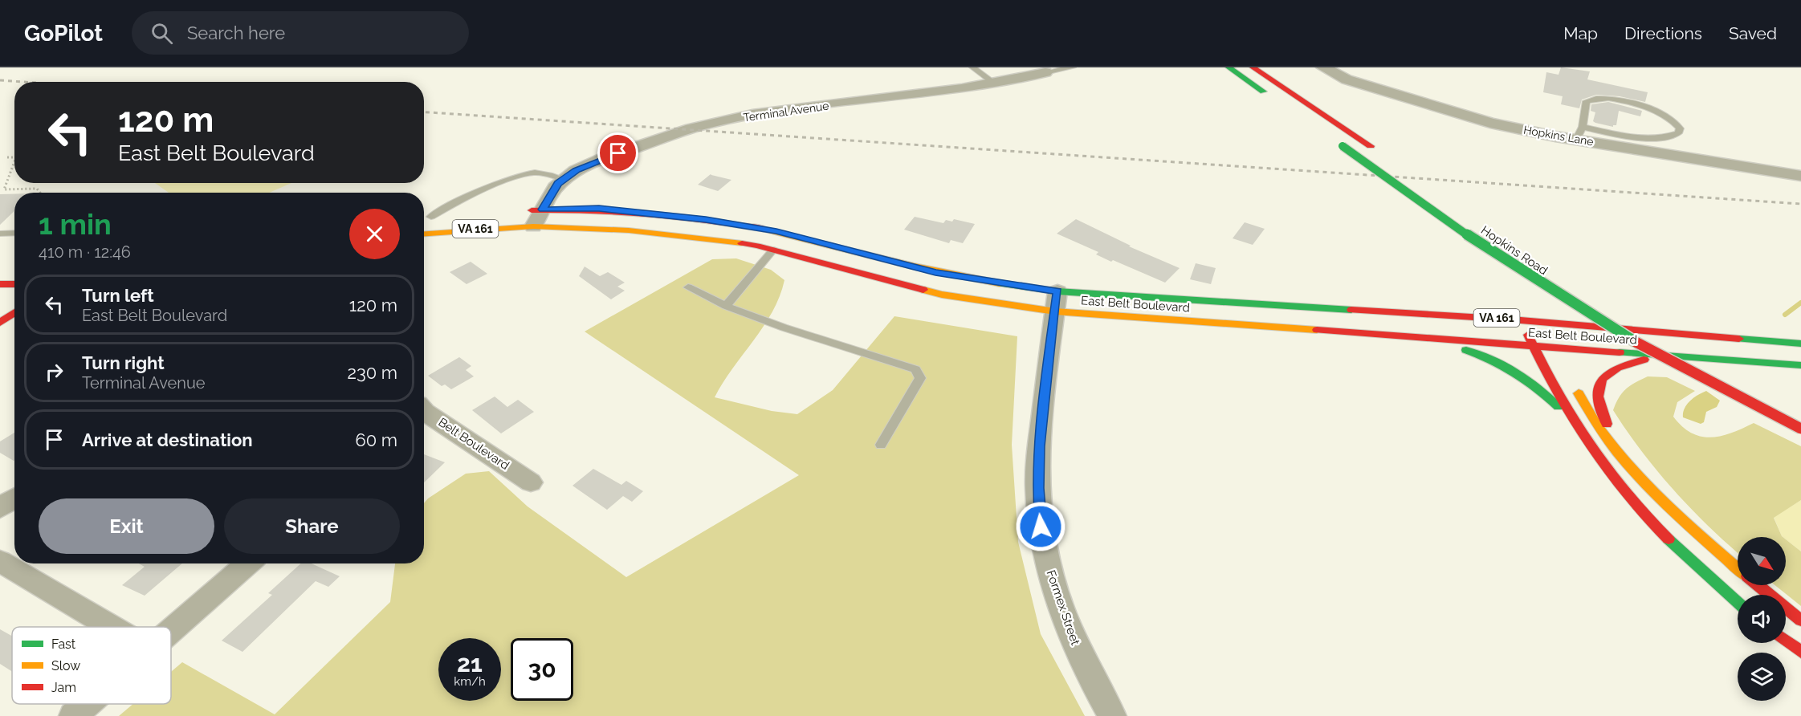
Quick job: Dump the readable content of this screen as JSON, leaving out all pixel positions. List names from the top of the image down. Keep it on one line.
{"streets":{"main road":["VA 161","Hopkins Road","East Belt Boulevard"],"street":["Terminal Avenue","Hopkins Lane","Belt Boulevard","Formex Street"]},"crossings":[["Terminal Avenue","East Belt Boulevard"],["East Belt Boulevard","Formex Street"]],"legend":["Fast","Slow","Jam"],"north":"bottom right","page":{"header":"GoPilot","search":"Search here","nav":["Map","Directions","Saved"],"turn":["120 m","East Belt Boulevard"],"heading":["1 min","410 m · 12:46"],"list":[{"name":"Turn left","note":"East Belt Boulevard","value":"120 m"},{"name":"Turn right","note":"Terminal Avenue","value":"230 m"},{"name":"Arrive at destination","value":"60 m"}],"buttons":["Exit","Share"],"speed":"21 km/h","limit":"30"}}
